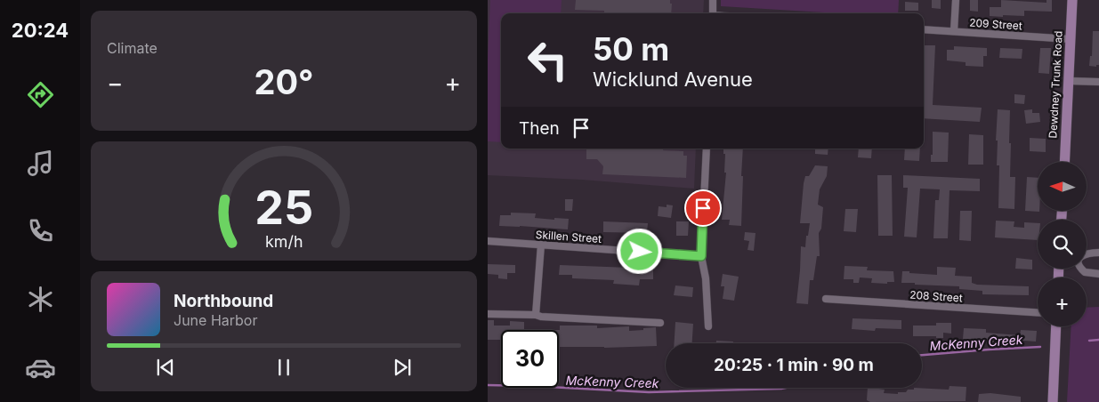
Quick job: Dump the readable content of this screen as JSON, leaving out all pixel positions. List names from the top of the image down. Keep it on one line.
{"streets":{"main road":["Dewdney Trunk Road"],"street":["209 Street","Skillen Street","208 Street"]},"crossings":[["209 Street","Dewdney Trunk Road"]],"water":["McKenny Creek"],"north":"left","page":{"tabs":"20:24","tile":"Climate","turn":["50 m","Wicklund Avenue"],"heat":["−","20°","+"],"then":"Then","map_buttons":"+","song":["Northbound","June Harbor"],"limit":"30","trip":"20:25 · 1 min · 90 m","gauge":["25","km/h"]}}
